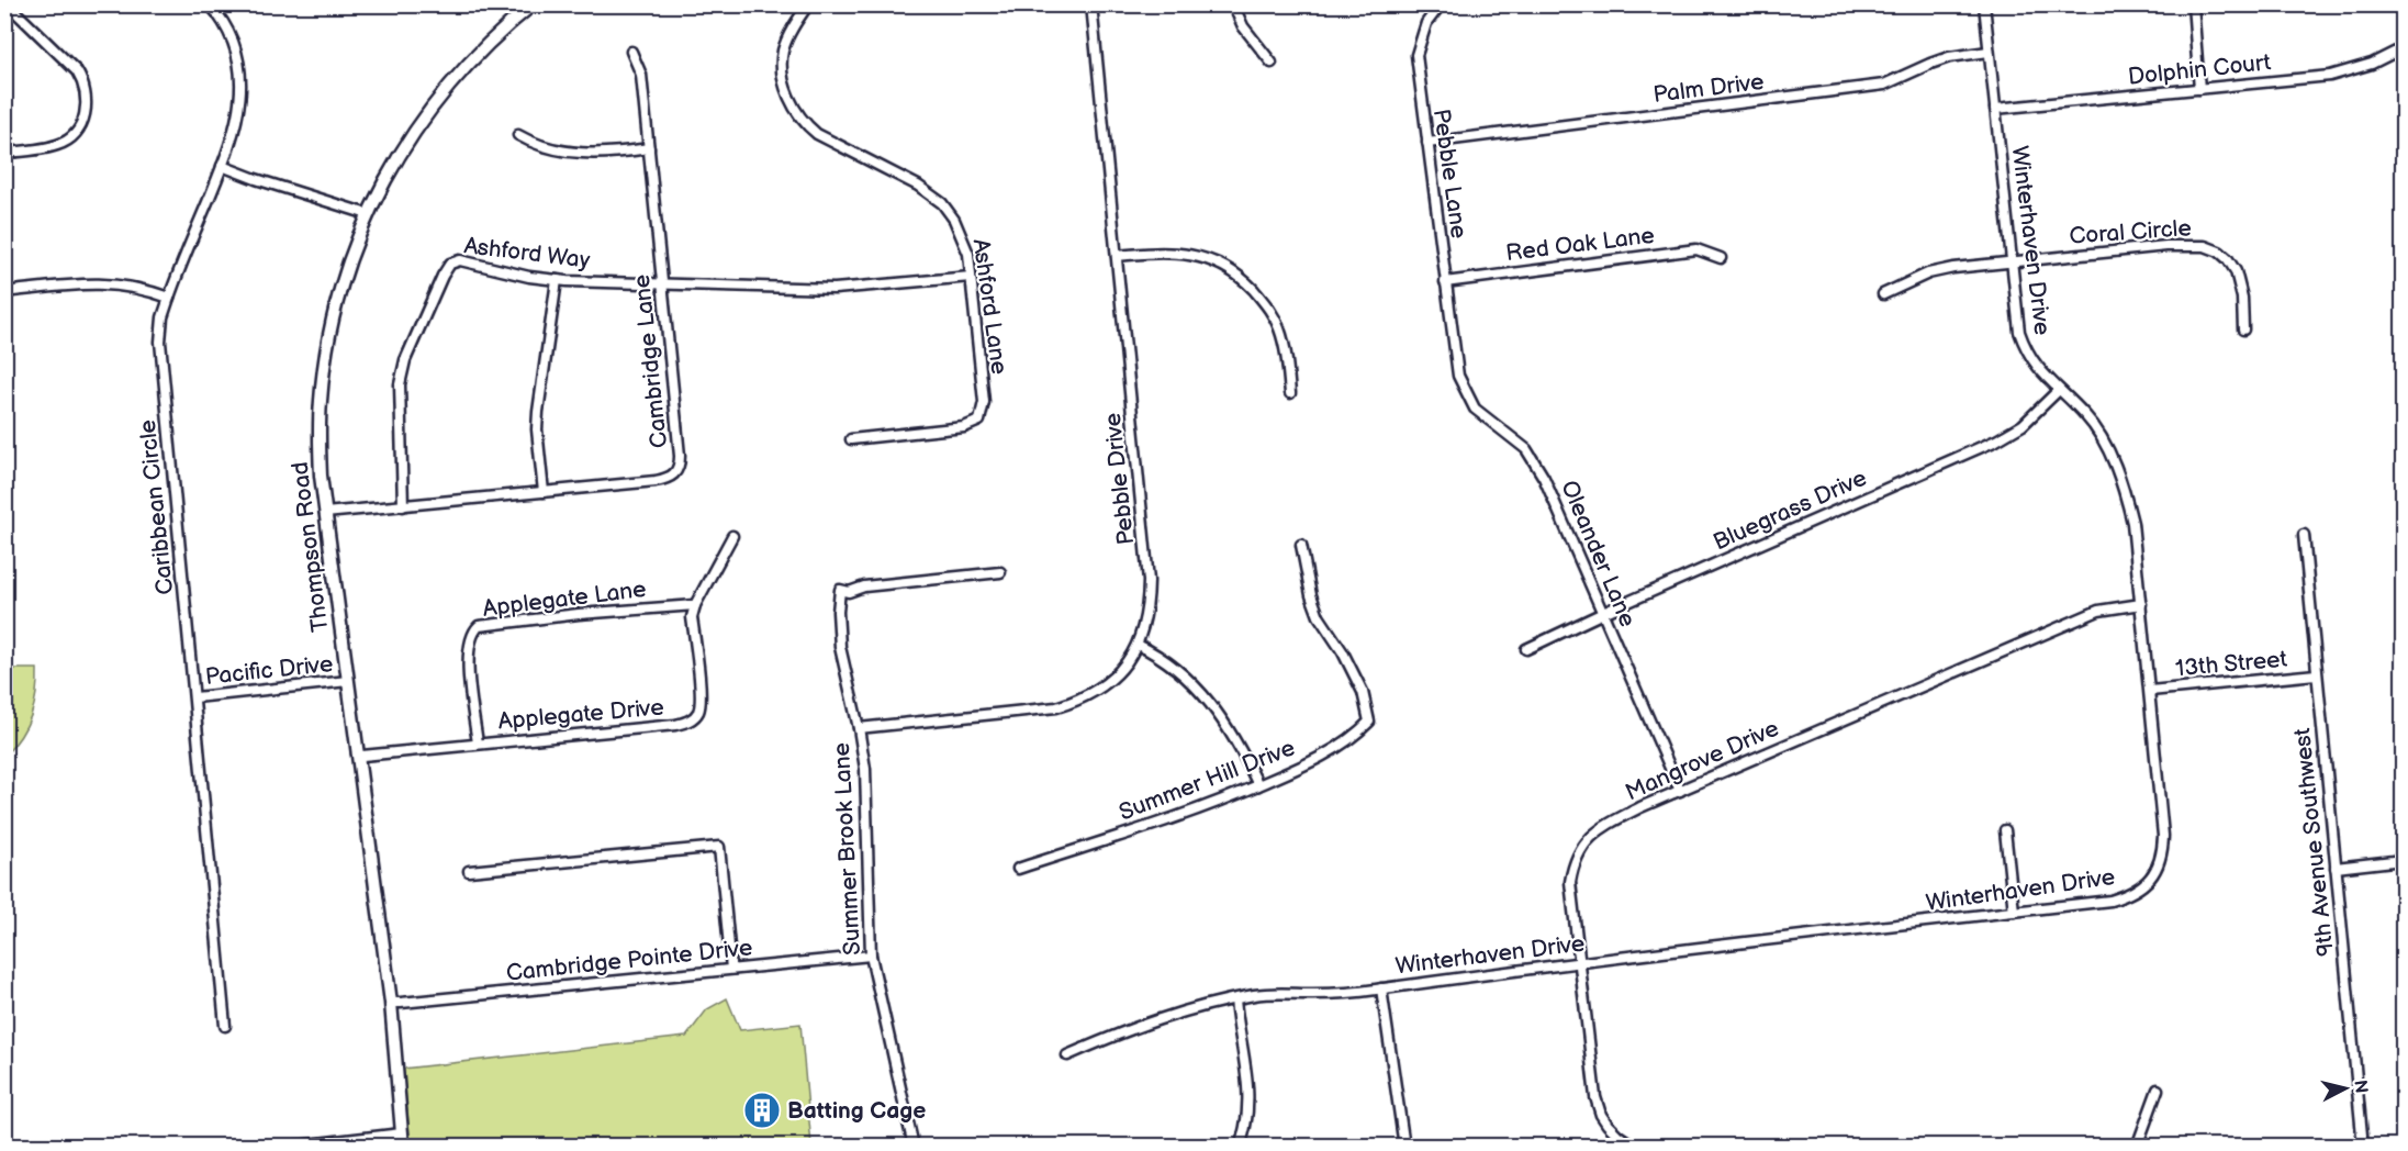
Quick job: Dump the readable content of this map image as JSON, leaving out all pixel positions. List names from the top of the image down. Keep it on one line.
{"streets":{"street":["Dolphin Court","Palm Drive","Pebble Lane","Coral Circle","Winterhaven Drive","Red Oak Lane","Ashford Way","Ashford Lane","Cambridge Lane","Pebble Drive","Caribbean Circle","Bluegrass Drive","Thompson Road","Oleander Lane","Applegate Lane","13th Street","Pacific Drive","Applegate Drive","Mangrove Drive","Summer Hill Drive","9th Avenue Southwest","Summer Brook Lane","Cambridge Pointe Drive"]},"crossings":[["Dolphin Court","Winterhaven Drive"],["Palm Drive","Pebble Lane"],["Palm Drive","Winterhaven Drive"],["Pebble Lane","Red Oak Lane"],["Pebble Lane","Oleander Lane"],["Coral Circle","Winterhaven Drive"],["Winterhaven Drive","Bluegrass Drive"],["Winterhaven Drive","13th Street"],["Winterhaven Drive","Mangrove Drive"],["Ashford Way","Ashford Lane"],["Ashford Way","Cambridge Lane"],["Cambridge Lane","Thompson Road"],["Pebble Drive","Summer Brook Lane"],["Caribbean Circle","Pacific Drive"],["Bluegrass Drive","Oleander Lane"],["Thompson Road","Pacific Drive"],["Thompson Road","Applegate Drive"],["Thompson Road","Cambridge Pointe Drive"],["Oleander Lane","Mangrove Drive"],["Applegate Lane","Applegate Drive"],["13th Street","9th Avenue Southwest"],["Summer Brook Lane","Cambridge Pointe Drive"]],"places":{"building":["Batting Cage"]},"north":"right"}
